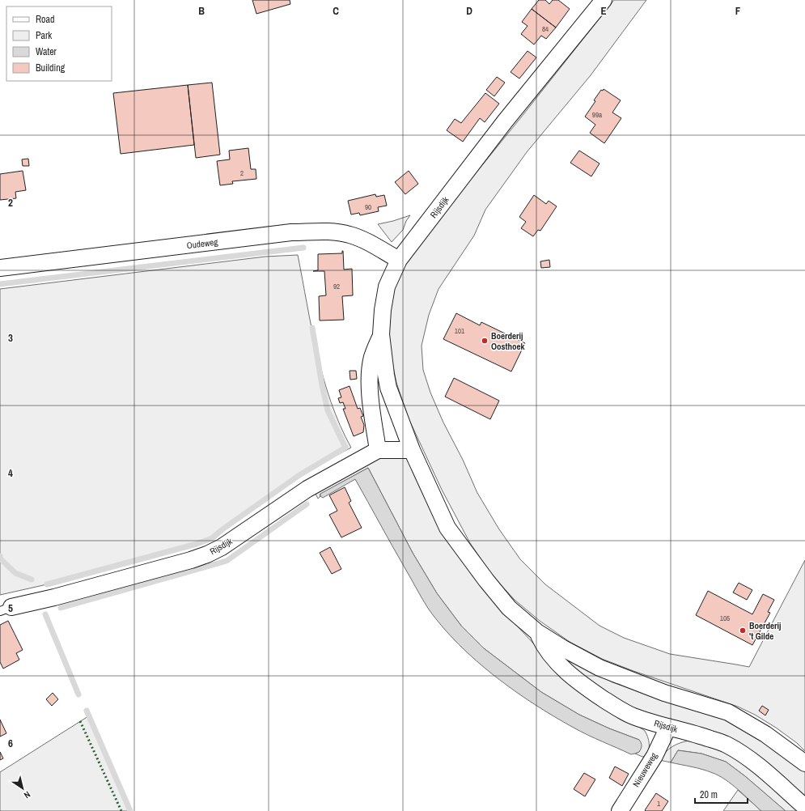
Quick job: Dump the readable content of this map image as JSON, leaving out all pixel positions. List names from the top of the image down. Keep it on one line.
{"streets":{"street":["Rijsdijk","Oudeweg","Nieuweweg"]},"crossings":[["Rijsdijk","Oudeweg"],["Rijsdijk","Nieuweweg"]],"places":["Boerderij Oosthoek","Boerderij 't Gilde"],"house_numbers":["84","99a","2","90","92","101","105","1"],"legend":["Road","Park","Water","Building"],"scale_bar":"20 m","north":"bottom right","grid":{"columns":["B","C","D","E","F"],"rows":["2","3","4","5","6"]}}
